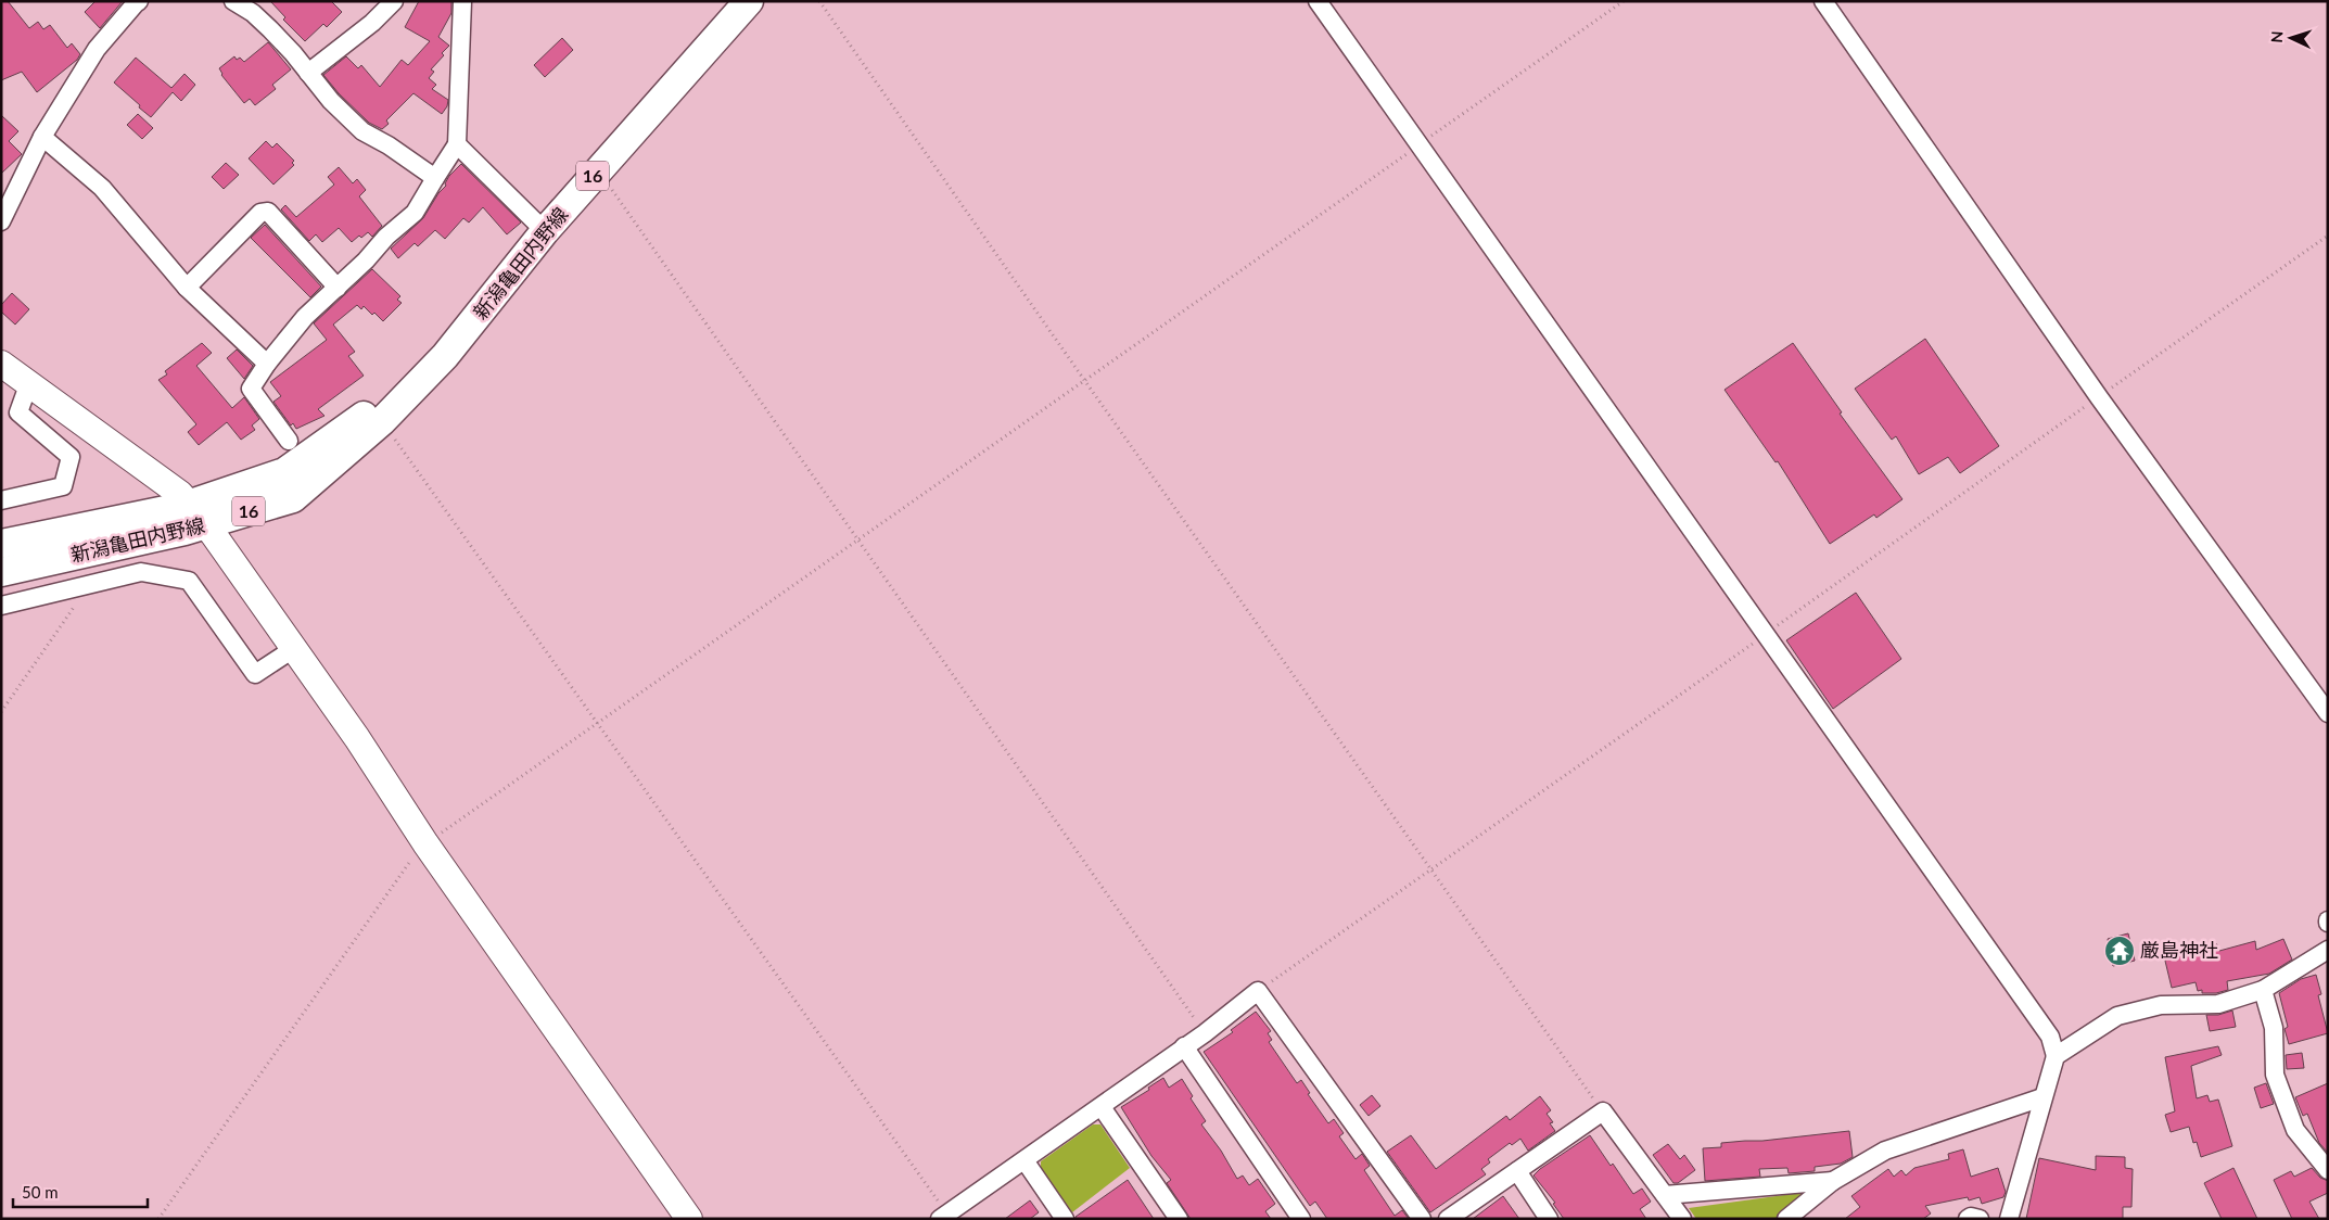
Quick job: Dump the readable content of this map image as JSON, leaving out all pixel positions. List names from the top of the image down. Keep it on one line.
{"streets":{"main road":["16","新潟亀田内野線"]},"places":{"temple":["厳島神社"]},"scale_bar":"50 m","north":"left"}
